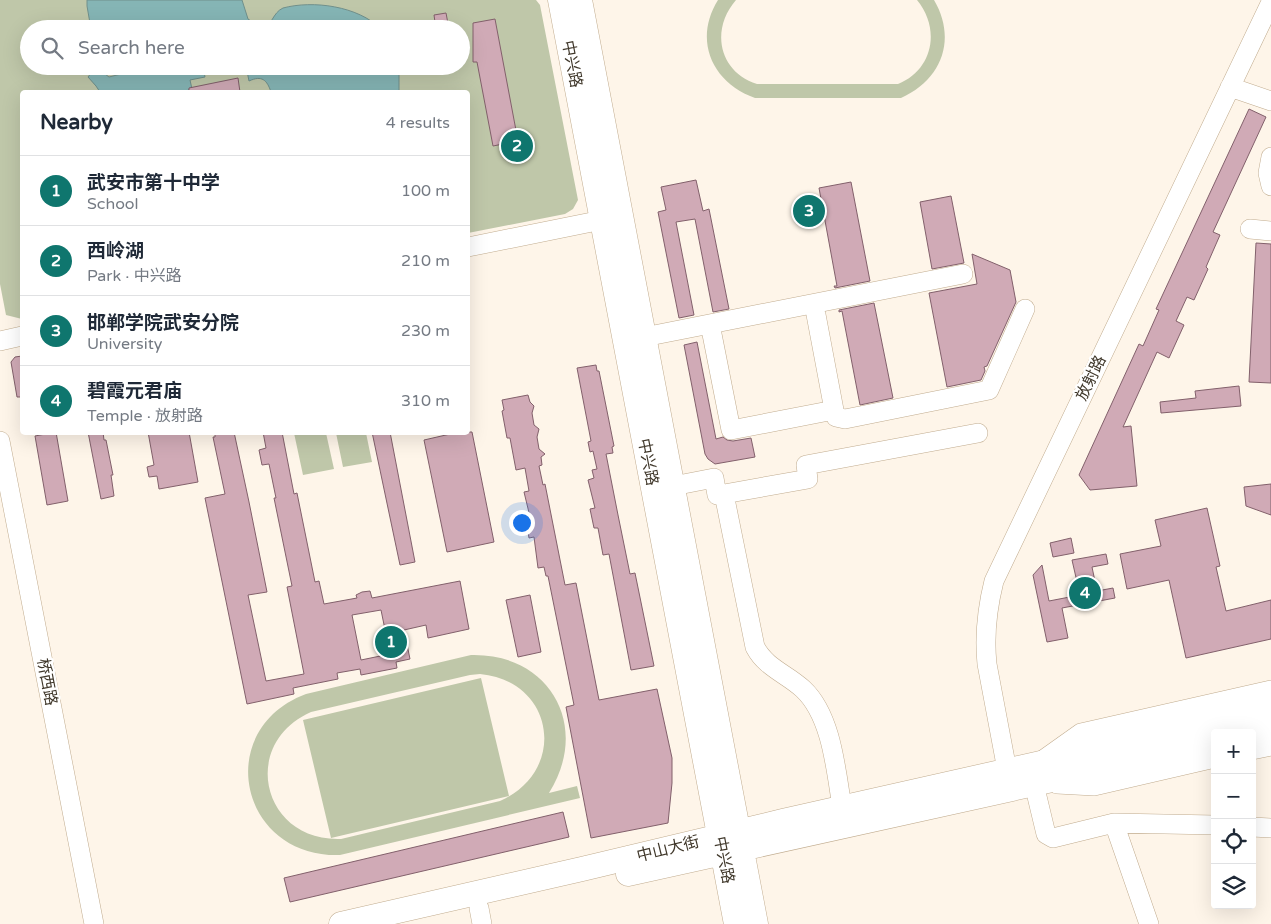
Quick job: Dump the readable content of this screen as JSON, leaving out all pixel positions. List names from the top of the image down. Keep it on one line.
{"streets":{"main road":["中兴路","中山大街"],"street":["放射路","桥西路"]},"crossings":[["中兴路","中山大街"],["放射路","中山大街"]],"page":{"search":"Search here","heading":["Nearby","4 results"],"pins":["2","3","4","1"],"list":[{"mark":"1","name":"武安市第十中学","note":"School","value":"100 m"},{"mark":"2","name":"西岭湖","note":"Park · 中兴路","value":"210 m"},{"mark":"3","name":"邯郸学院武安分院","note":"University","value":"230 m"},{"mark":"4","name":"碧霞元君庙","note":"Temple · 放射路","value":"310 m"}],"map_buttons":["+","−"]}}
